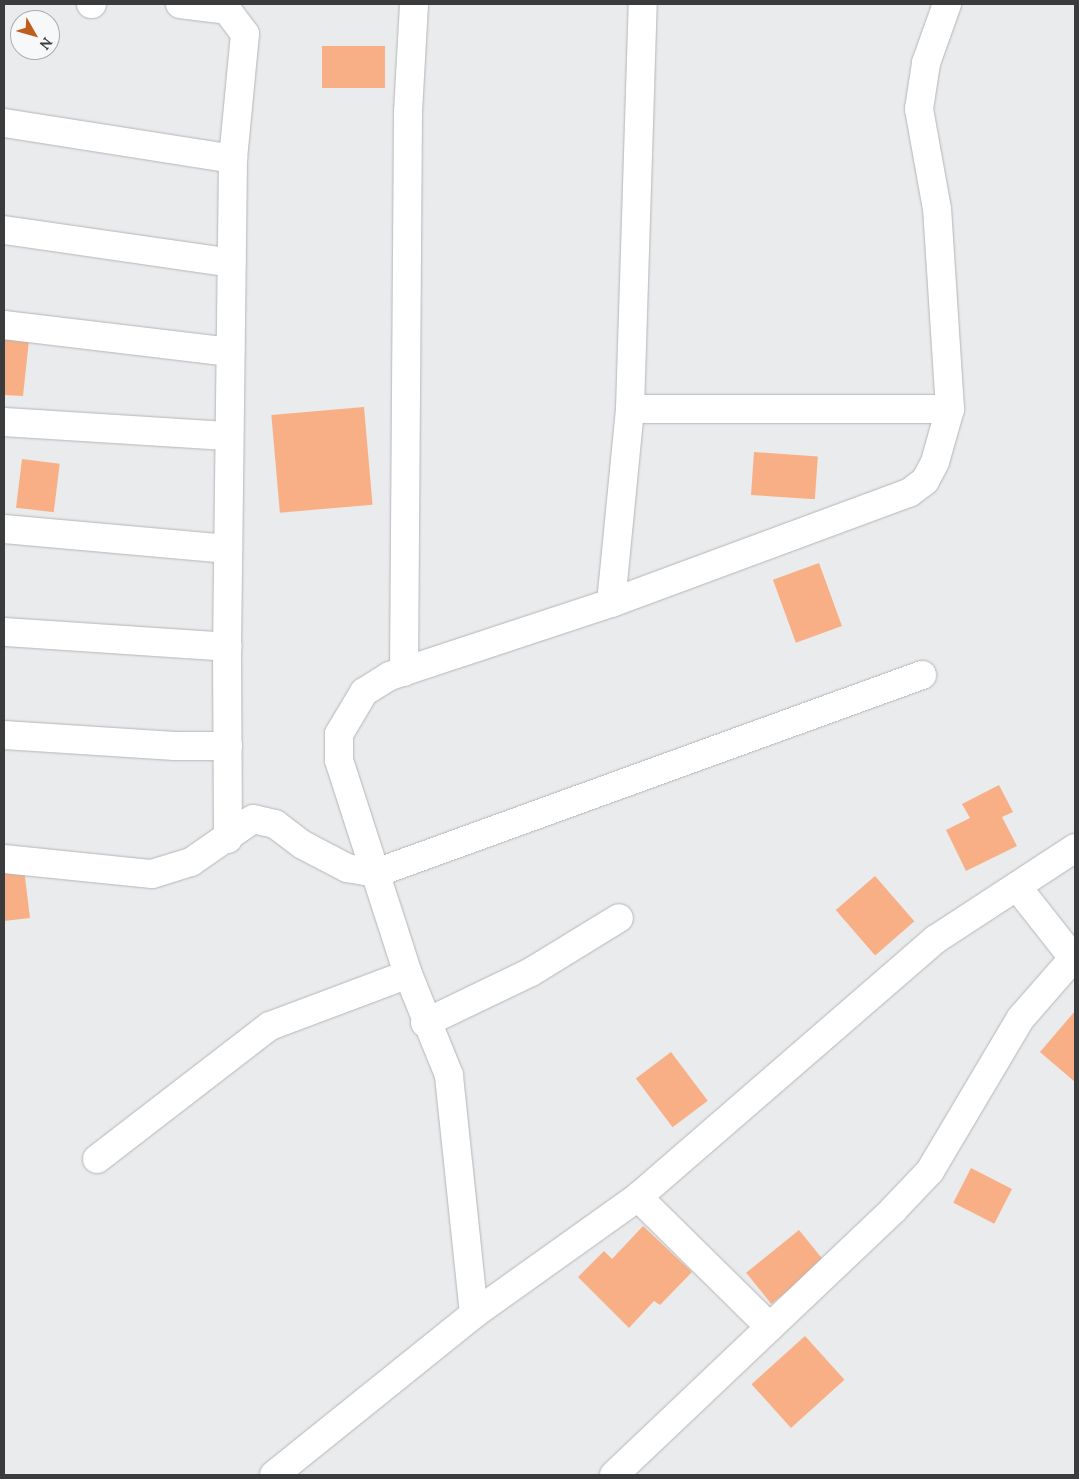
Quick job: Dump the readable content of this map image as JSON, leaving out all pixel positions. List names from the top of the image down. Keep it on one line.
{"north":"bottom right"}
